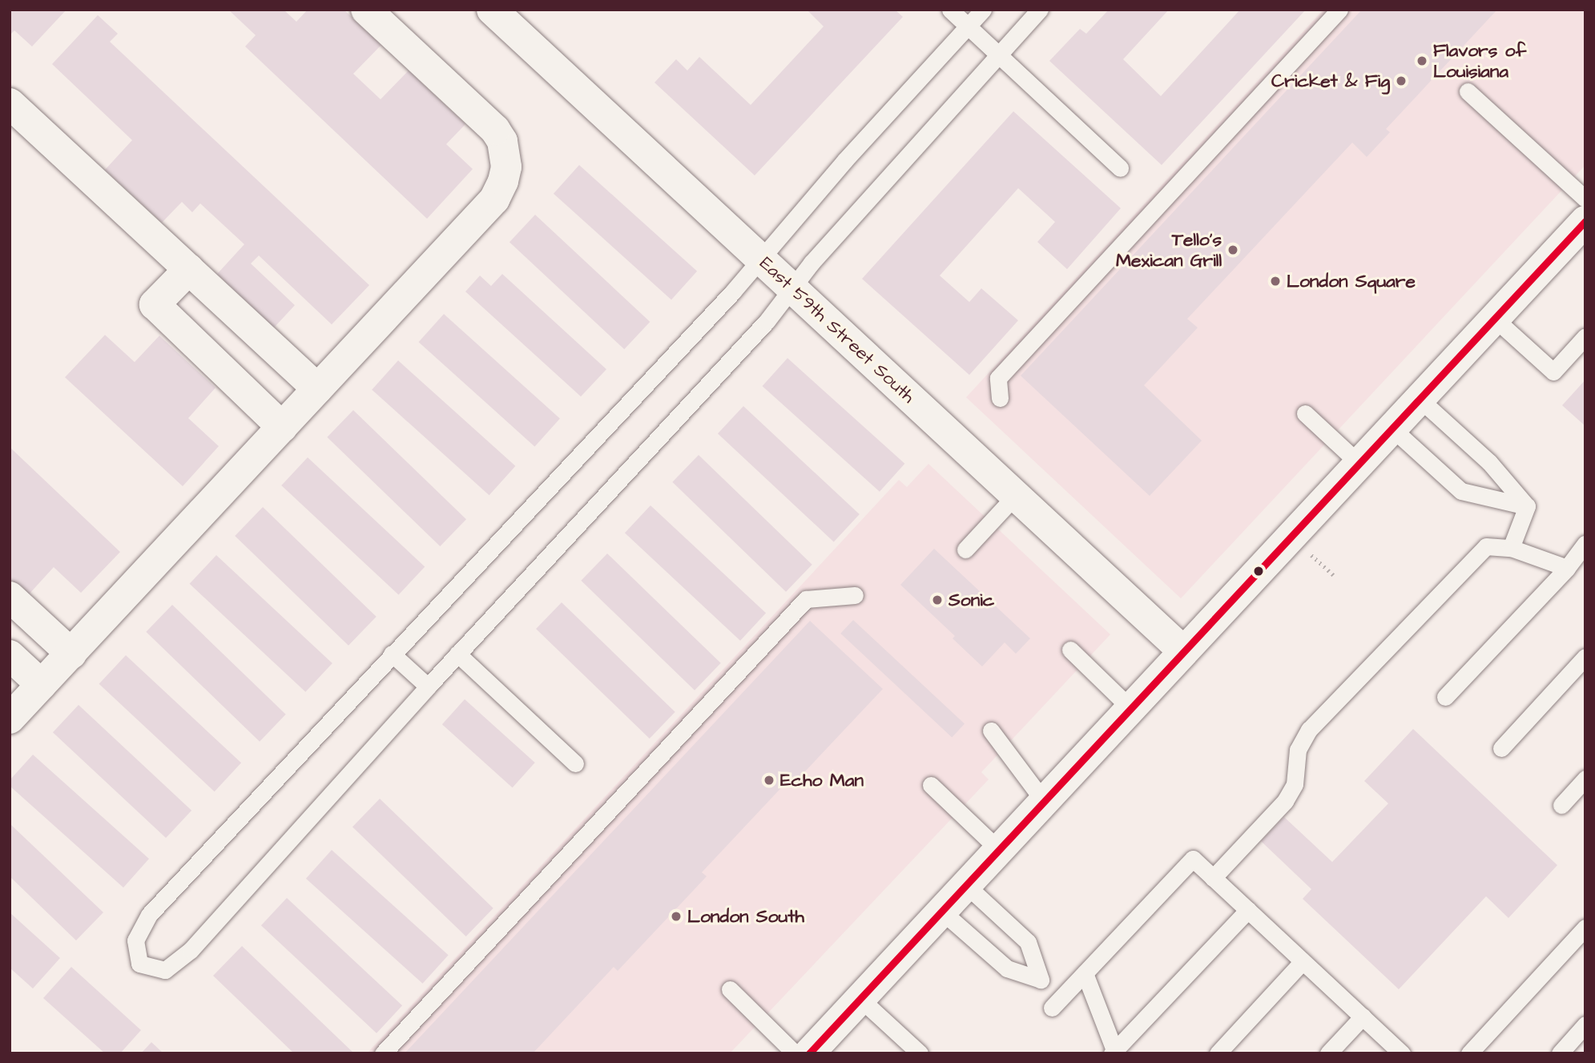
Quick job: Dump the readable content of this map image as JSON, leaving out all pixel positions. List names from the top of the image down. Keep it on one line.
{"streets":{"street":["East 59th Street South"]},"places":["Flavors of Louisiana","Cricket & Fig","Tello's Mexican Grill","London Square","Sonic","Echo Man","London South"]}
